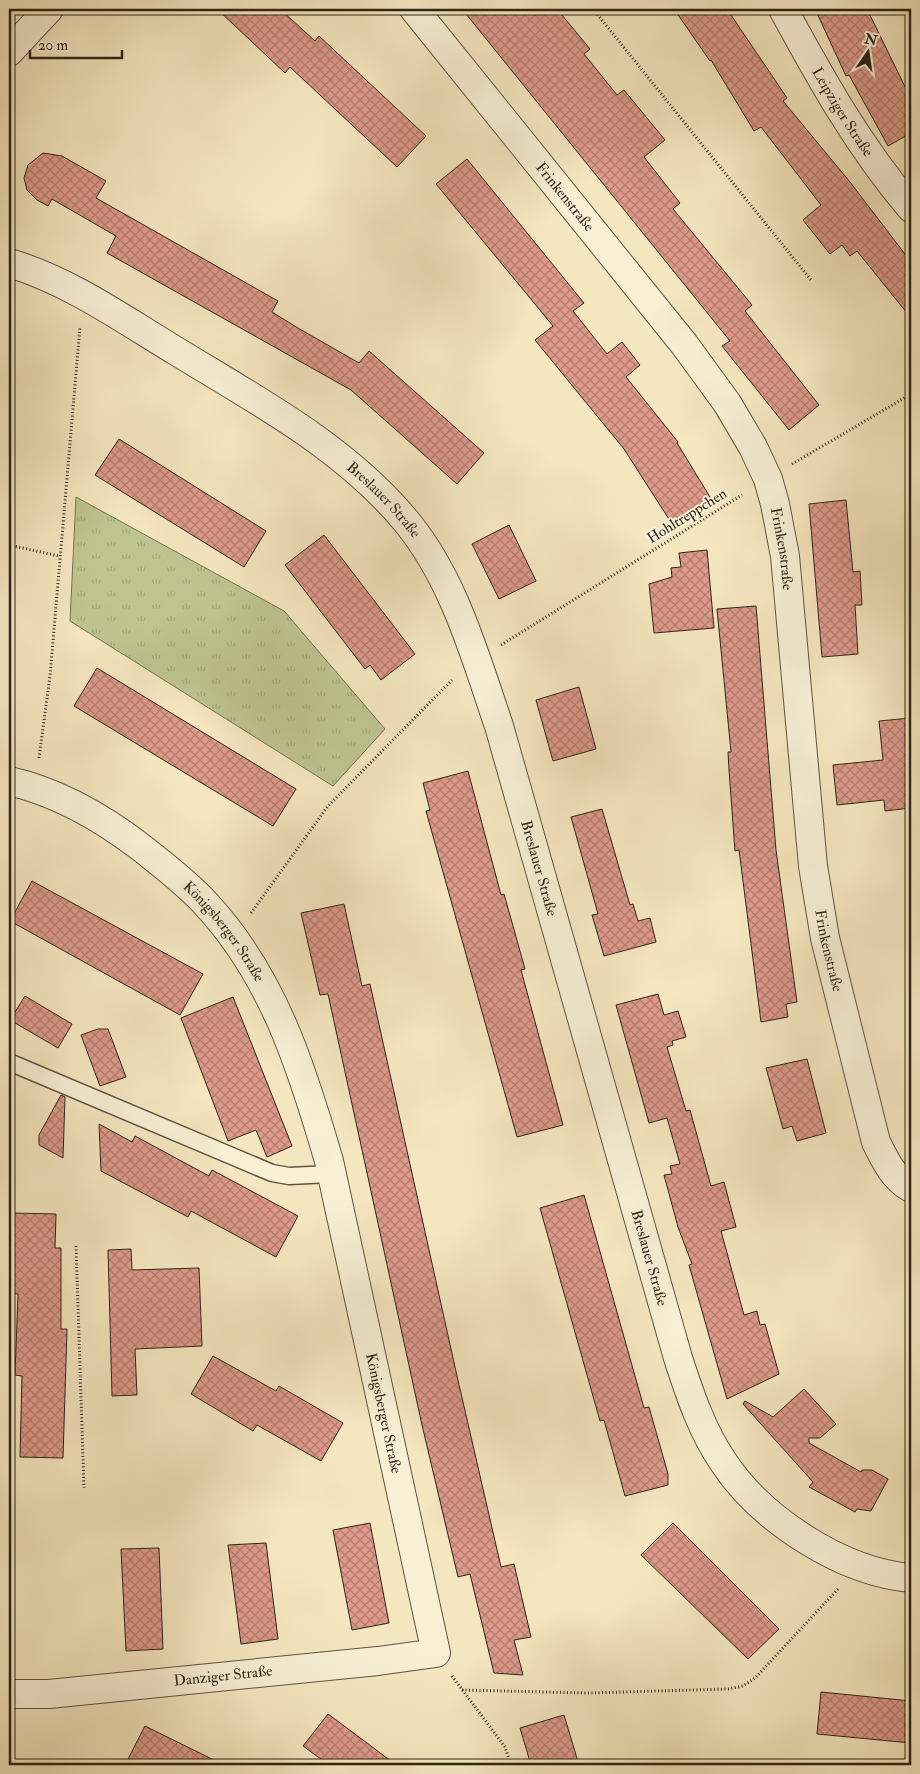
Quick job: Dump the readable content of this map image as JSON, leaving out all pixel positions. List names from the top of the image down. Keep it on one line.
{"streets":{"street":["Leipziger Straße","Frinkenstraße","Breslauer Straße","Königsberger Straße","Danziger Straße"],"path":["Hohltreppchen"]},"crossings":[["Frinkenstraße","Hohltreppchen"],["Breslauer Straße","Hohltreppchen"],["Hohltreppchen","Königsberger Straße"],["Königsberger Straße","Danziger Straße"]],"scale_bar":"20 m","north":"top"}
